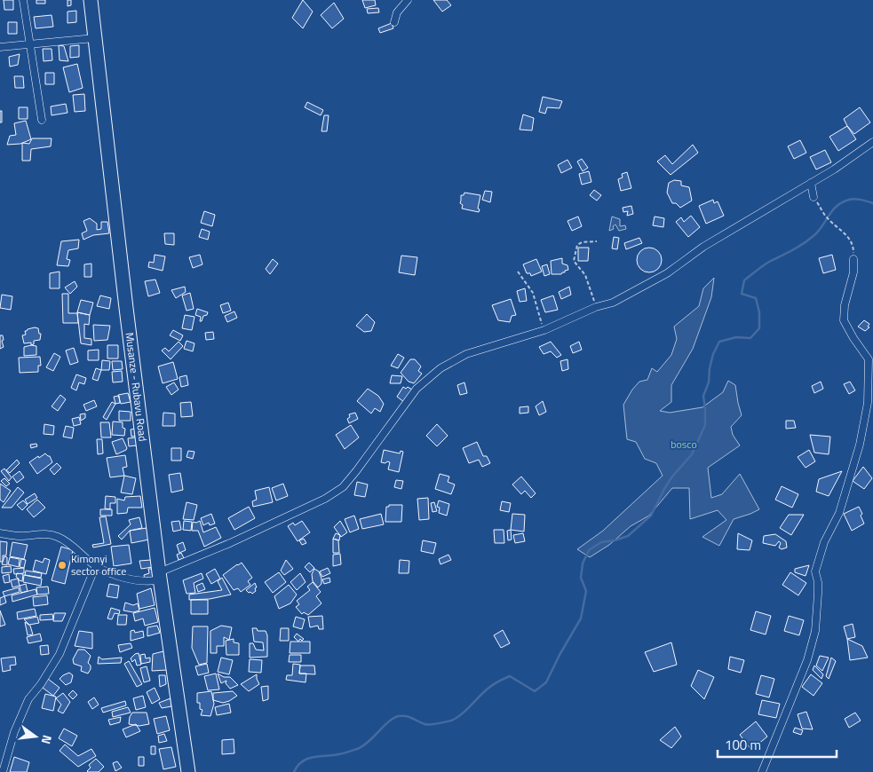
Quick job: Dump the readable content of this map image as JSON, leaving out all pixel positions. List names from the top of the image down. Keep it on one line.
{"streets":{"highway":["Musanze - Rubavu Road"]},"parks":["bosco"],"places":["Kimonyi sector office"],"scale_bar":"100 m","north":"right"}
